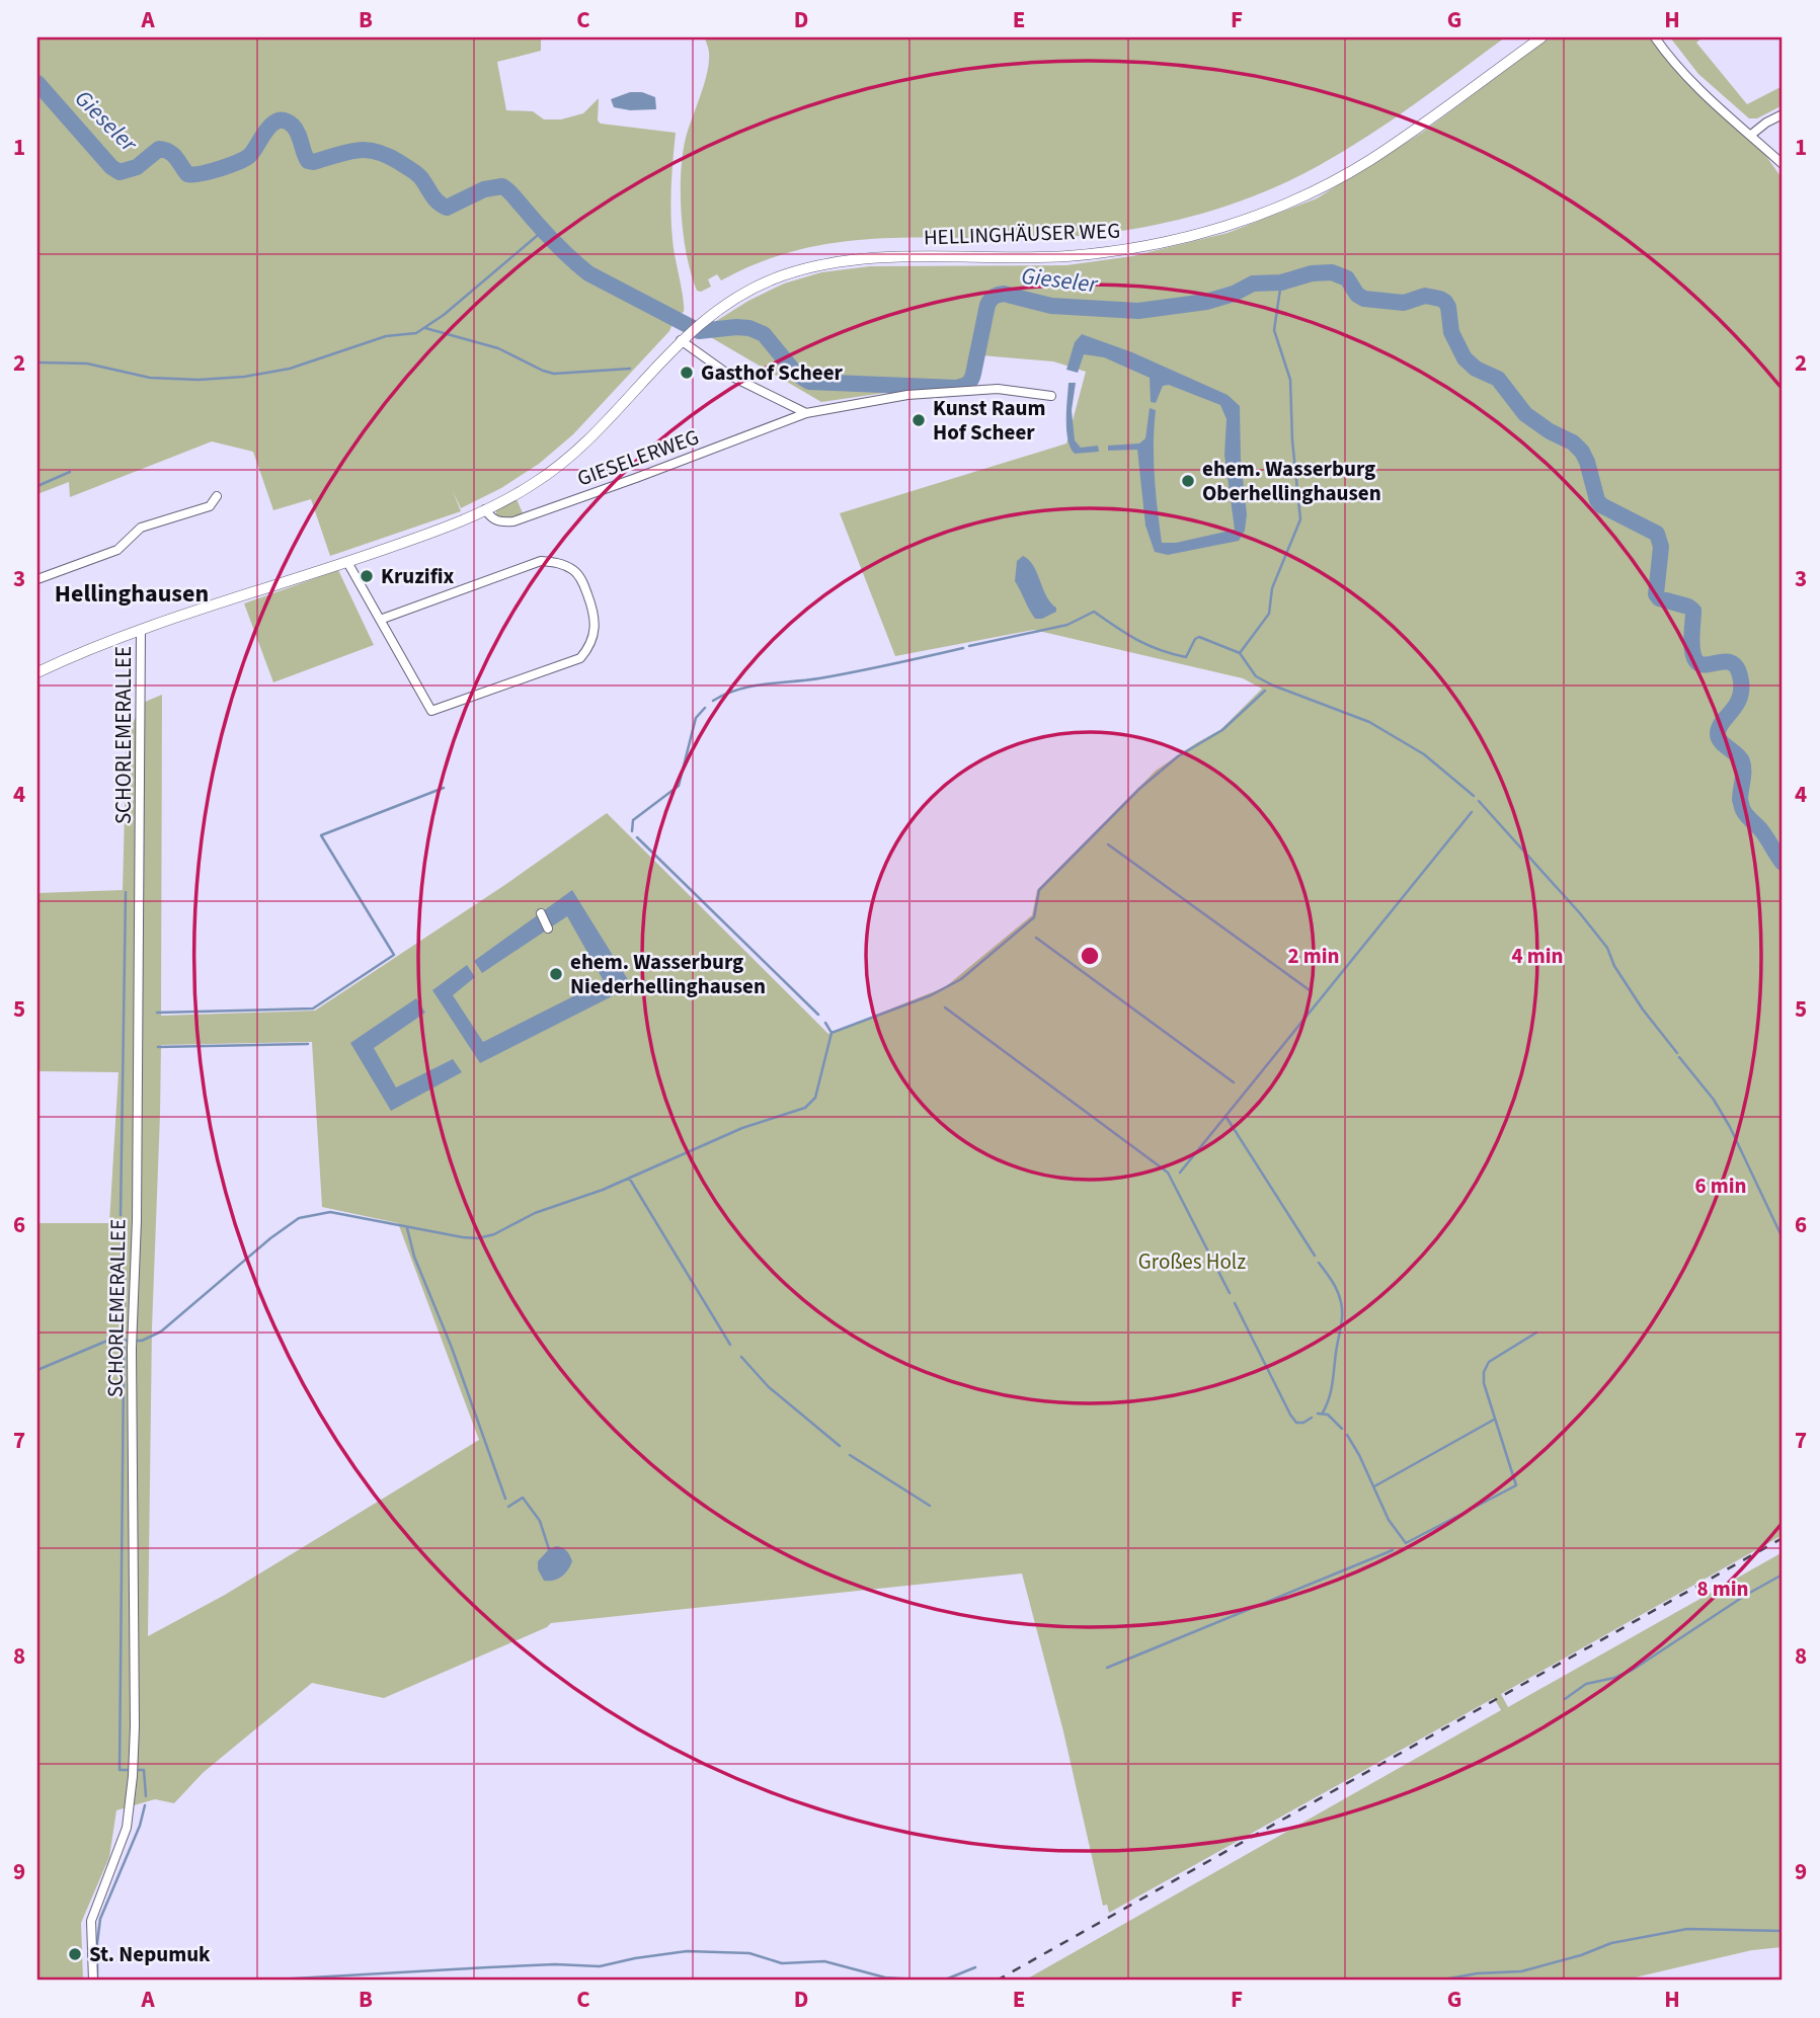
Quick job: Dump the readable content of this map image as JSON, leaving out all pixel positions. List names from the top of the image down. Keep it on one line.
{"streets":{"street":["HELLINGHÄUSER WEG","GIESELERWEG","SCHORLEMERALLEE"]},"crossings":[["HELLINGHÄUSER WEG","GIESELERWEG"],["HELLINGHÄUSER WEG","SCHORLEMERALLEE"]],"districts":["Hellinghausen"],"water":["Gieseler"],"parks":["Großes Holz"],"places":["Gasthof Scheer","Kunst Raum Hof Scheer","ehem. Wasserburg Oberhellinghausen","Kruzifix","ehem. Wasserburg Niederhellinghausen","St. Nepumuk"],"grid":{"columns":["A","B","C","D","E","F","G","H"],"rows":["1","2","3","4","5","6","7","8","9"]},"rings":["2 min","4 min","6 min","8 min"]}
